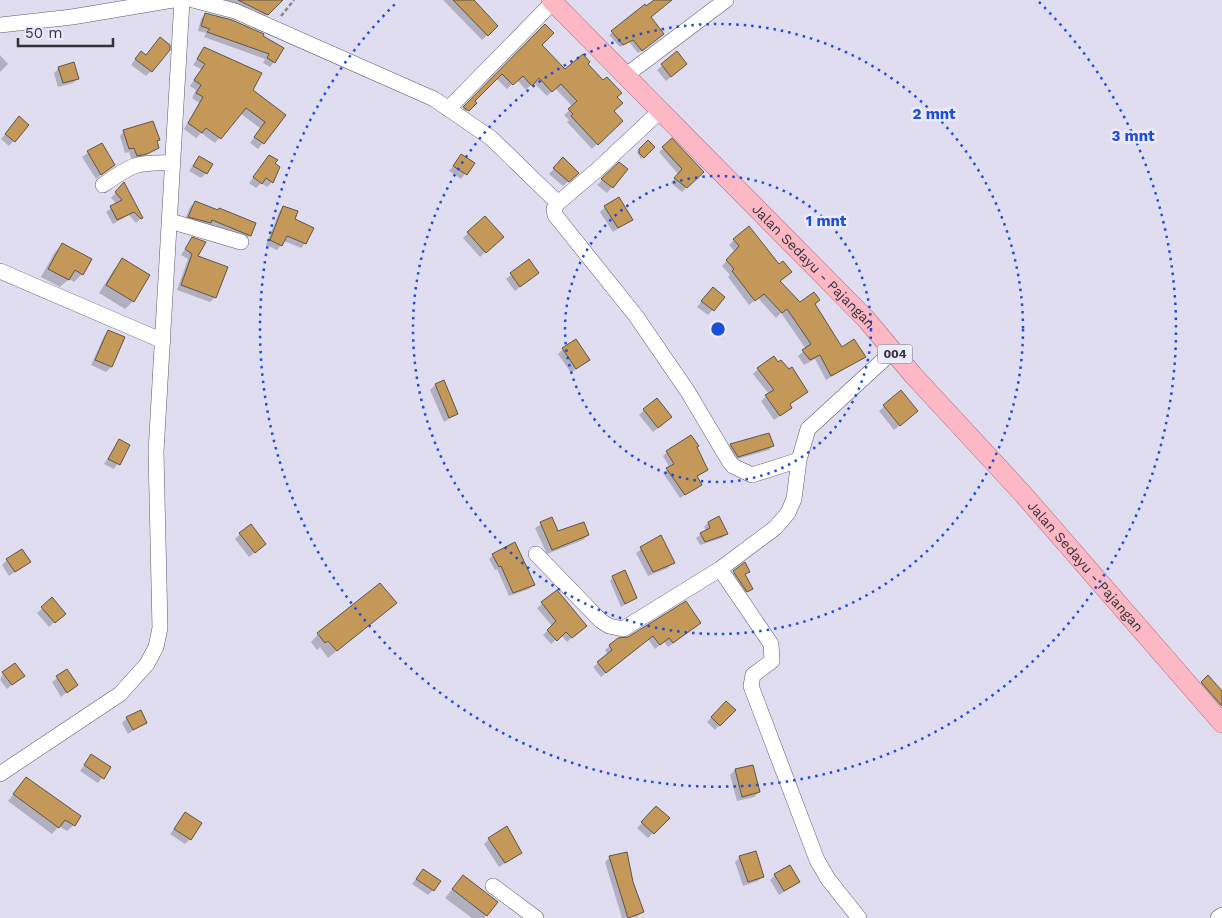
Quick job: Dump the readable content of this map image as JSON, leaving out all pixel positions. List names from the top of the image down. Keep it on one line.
{"streets":{"main road":["Jalan Sedayu - Pajangan","004"]},"scale_bar":"50 m","rings":["2 mnt","3 mnt","1 mnt"]}
